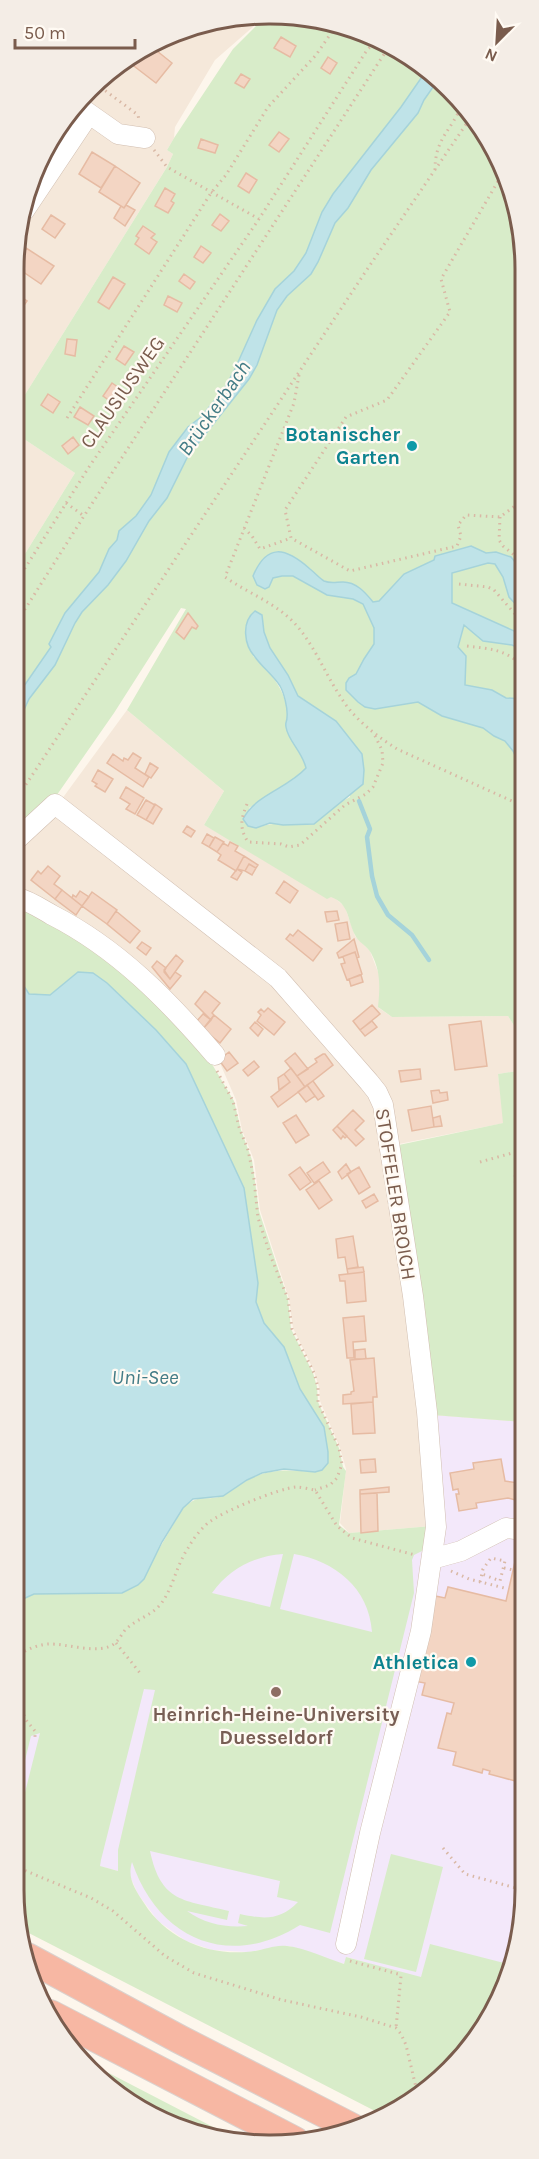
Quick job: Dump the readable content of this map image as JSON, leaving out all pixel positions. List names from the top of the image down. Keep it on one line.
{"streets":{"street":["STOFFELER BROICH"],"path":["CLAUSIUSWEG"]},"water":["Brückerbach","Uni-See"],"places":["Botanischer Garten","Athletica","Heinrich-Heine-University Duesseldorf"],"scale_bar":"50 m","north":"bottom left"}
